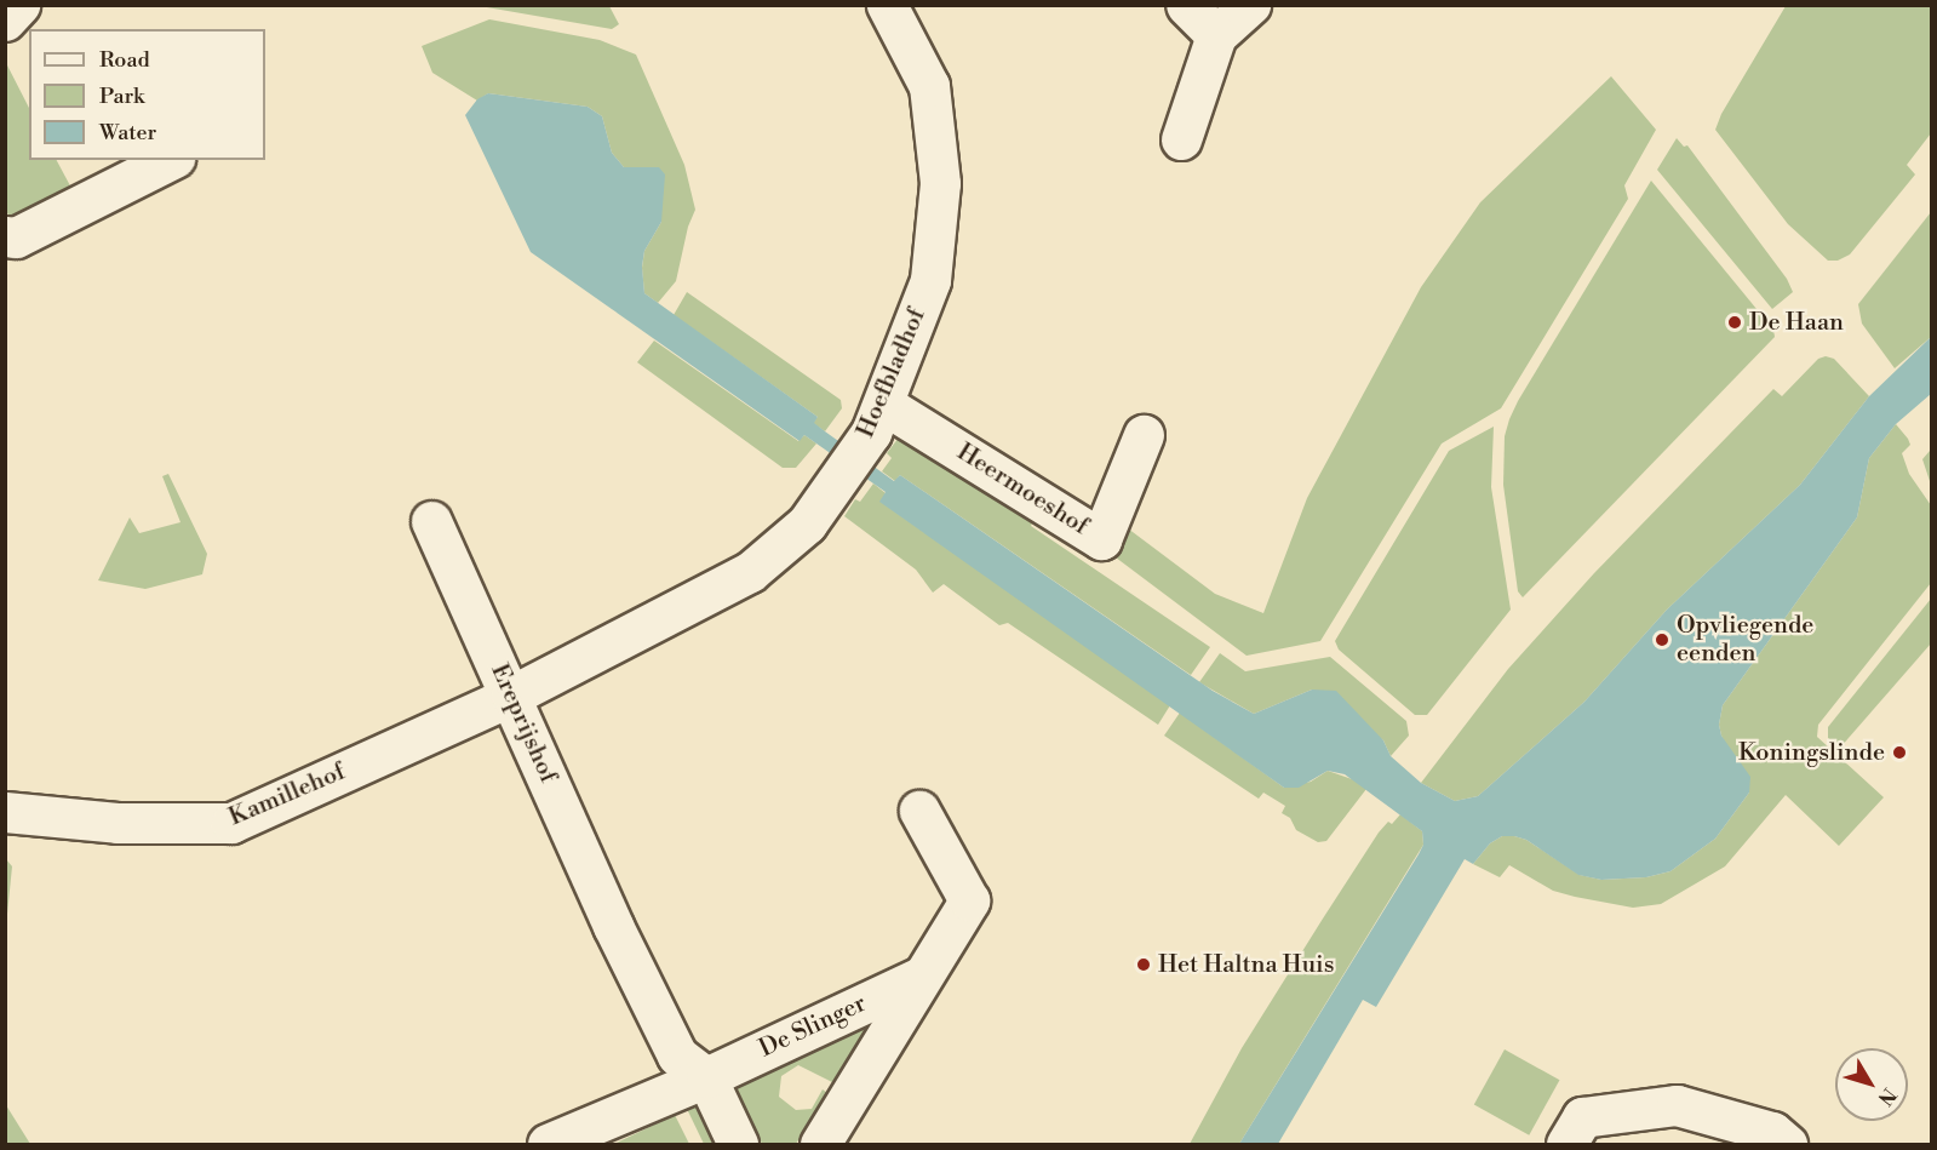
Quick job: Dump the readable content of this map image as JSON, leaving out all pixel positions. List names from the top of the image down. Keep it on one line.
{"streets":{"street":["Hoefbladhof","Heermoeshof","Ereprijshof","Kamillehof","De Slinger"]},"crossings":[["Hoefbladhof","Heermoeshof"],["Hoefbladhof","Ereprijshof"],["Hoefbladhof","Kamillehof"],["Ereprijshof","Kamillehof"],["Ereprijshof","De Slinger"]],"places":["De Haan","Opvliegende eenden","Koningslinde","Het Haltna Huis"],"legend":["Road","Park","Water"],"north":"bottom right"}
